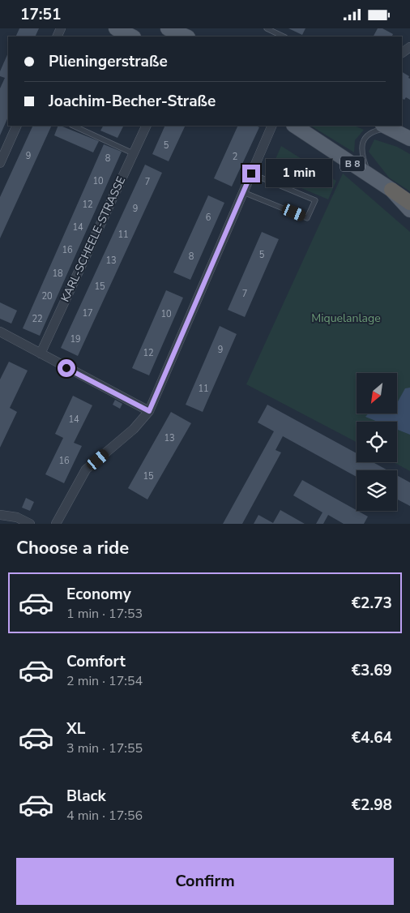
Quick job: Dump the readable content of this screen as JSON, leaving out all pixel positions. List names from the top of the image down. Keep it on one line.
{"streets":{"main road":["B 8"],"street":["KARL-SCHEELE-STRASSE"]},"parks":["Miquelanlage"],"house_numbers":["5","9","2","8","10","7","12","9","6","14","11","16","5","8","13","18","15","7","20","17","10","22","19","9","12","11","14","13","16","15"],"north":"bottom left","page":{"status":"17:51","banner":["Plieningerstraße","Joachim-Becher-Straße"],"bubble":"1 min","heading":"Choose a ride","list":[{"name":"Economy","note":"1 min · 17:53","value":"€2.73"},{"name":"Comfort","note":"2 min · 17:54","value":"€3.69"},{"name":"XL","note":"3 min · 17:55","value":"€4.64"},{"name":"Black","note":"4 min · 17:56","value":"€2.98"}],"buttons":"Confirm"}}
